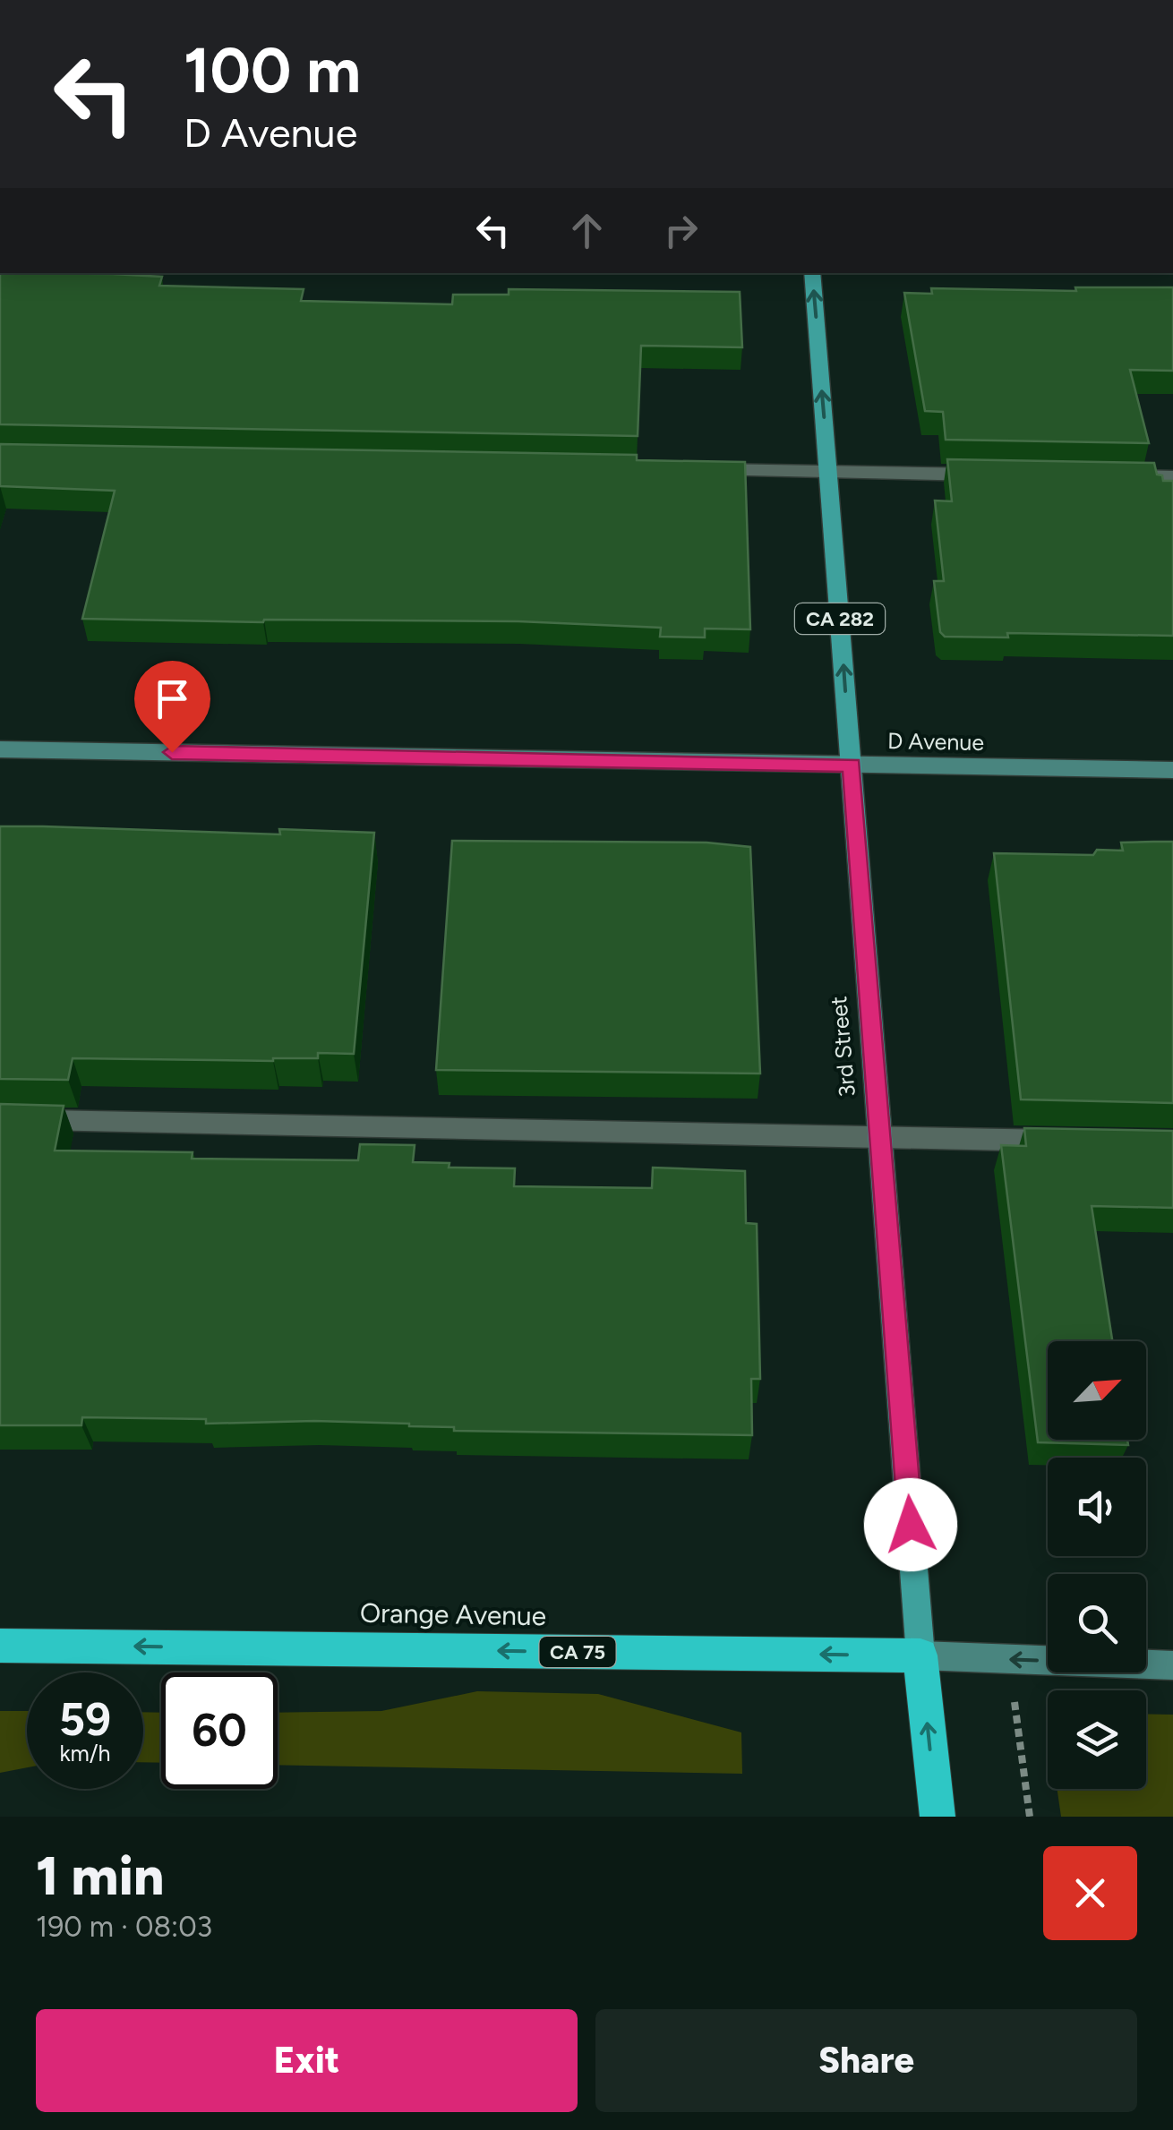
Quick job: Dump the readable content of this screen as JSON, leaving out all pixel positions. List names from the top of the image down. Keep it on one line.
{"streets":{"highway":["3rd Street","Orange Avenue","CA 75"],"main road":["CA 282"],"street":["D Avenue"]},"crossings":[["D Avenue","3rd Street"],["3rd Street","Orange Avenue"]],"one_way":["3rd Street","Orange Avenue"],"north":"top right","page":{"turn":["100 m","D Avenue"],"speed":"59 km/h","limit":"60","heading":["1 min","190 m · 08:03"],"buttons":["Exit","Share"]}}
